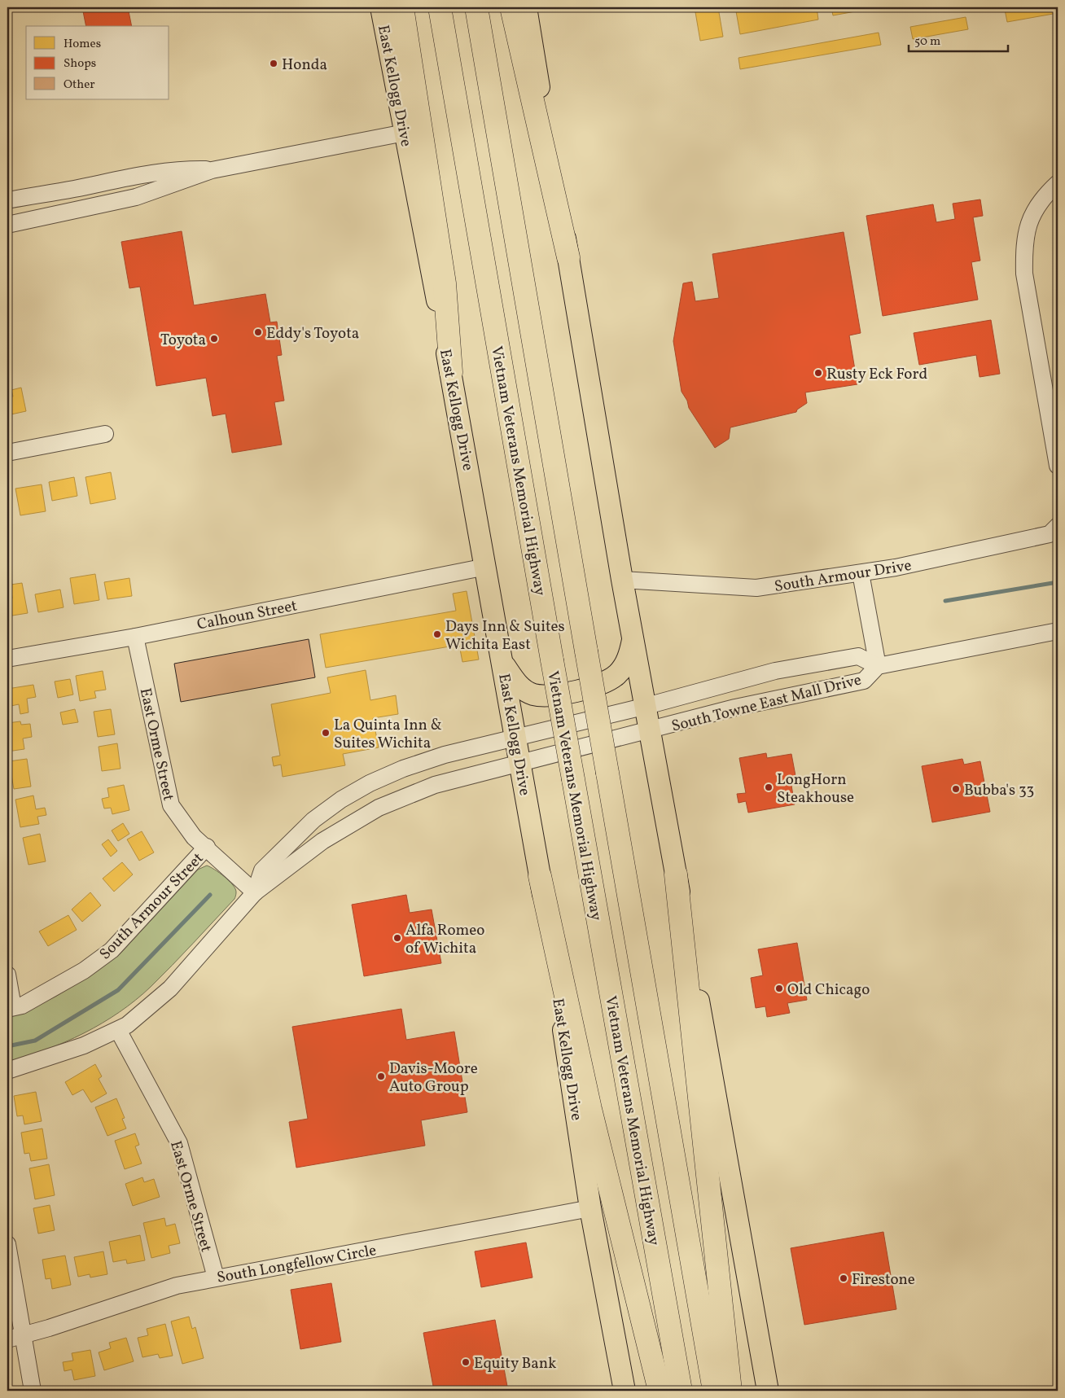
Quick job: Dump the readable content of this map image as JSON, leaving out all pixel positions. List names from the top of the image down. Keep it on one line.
{"streets":{"highway":["Vietnam Veterans Memorial Highway"],"main road":["East Kellogg Drive"],"street":["South Armour Drive","Calhoun Street","South Towne East Mall Drive","East Orme Street","South Armour Street","South Longfellow Circle"]},"crossings":[["East Kellogg Drive","Calhoun Street"],["East Kellogg Drive","South Longfellow Circle"],["Calhoun Street","East Orme Street"],["East Orme Street","South Armour Street"],["East Orme Street","South Longfellow Circle"]],"places":["Honda","Eddy's Toyota","Toyota","Rusty Eck Ford","Days Inn & Suites Wichita East","La Quinta Inn & Suites Wichita","LongHorn Steakhouse","Bubba's 33","Alfa Romeo of Wichita","Old Chicago","Davis-Moore Auto Group","Firestone","Equity Bank"],"legend":["Homes","Shops","Other"],"scale_bar":"50 m"}
